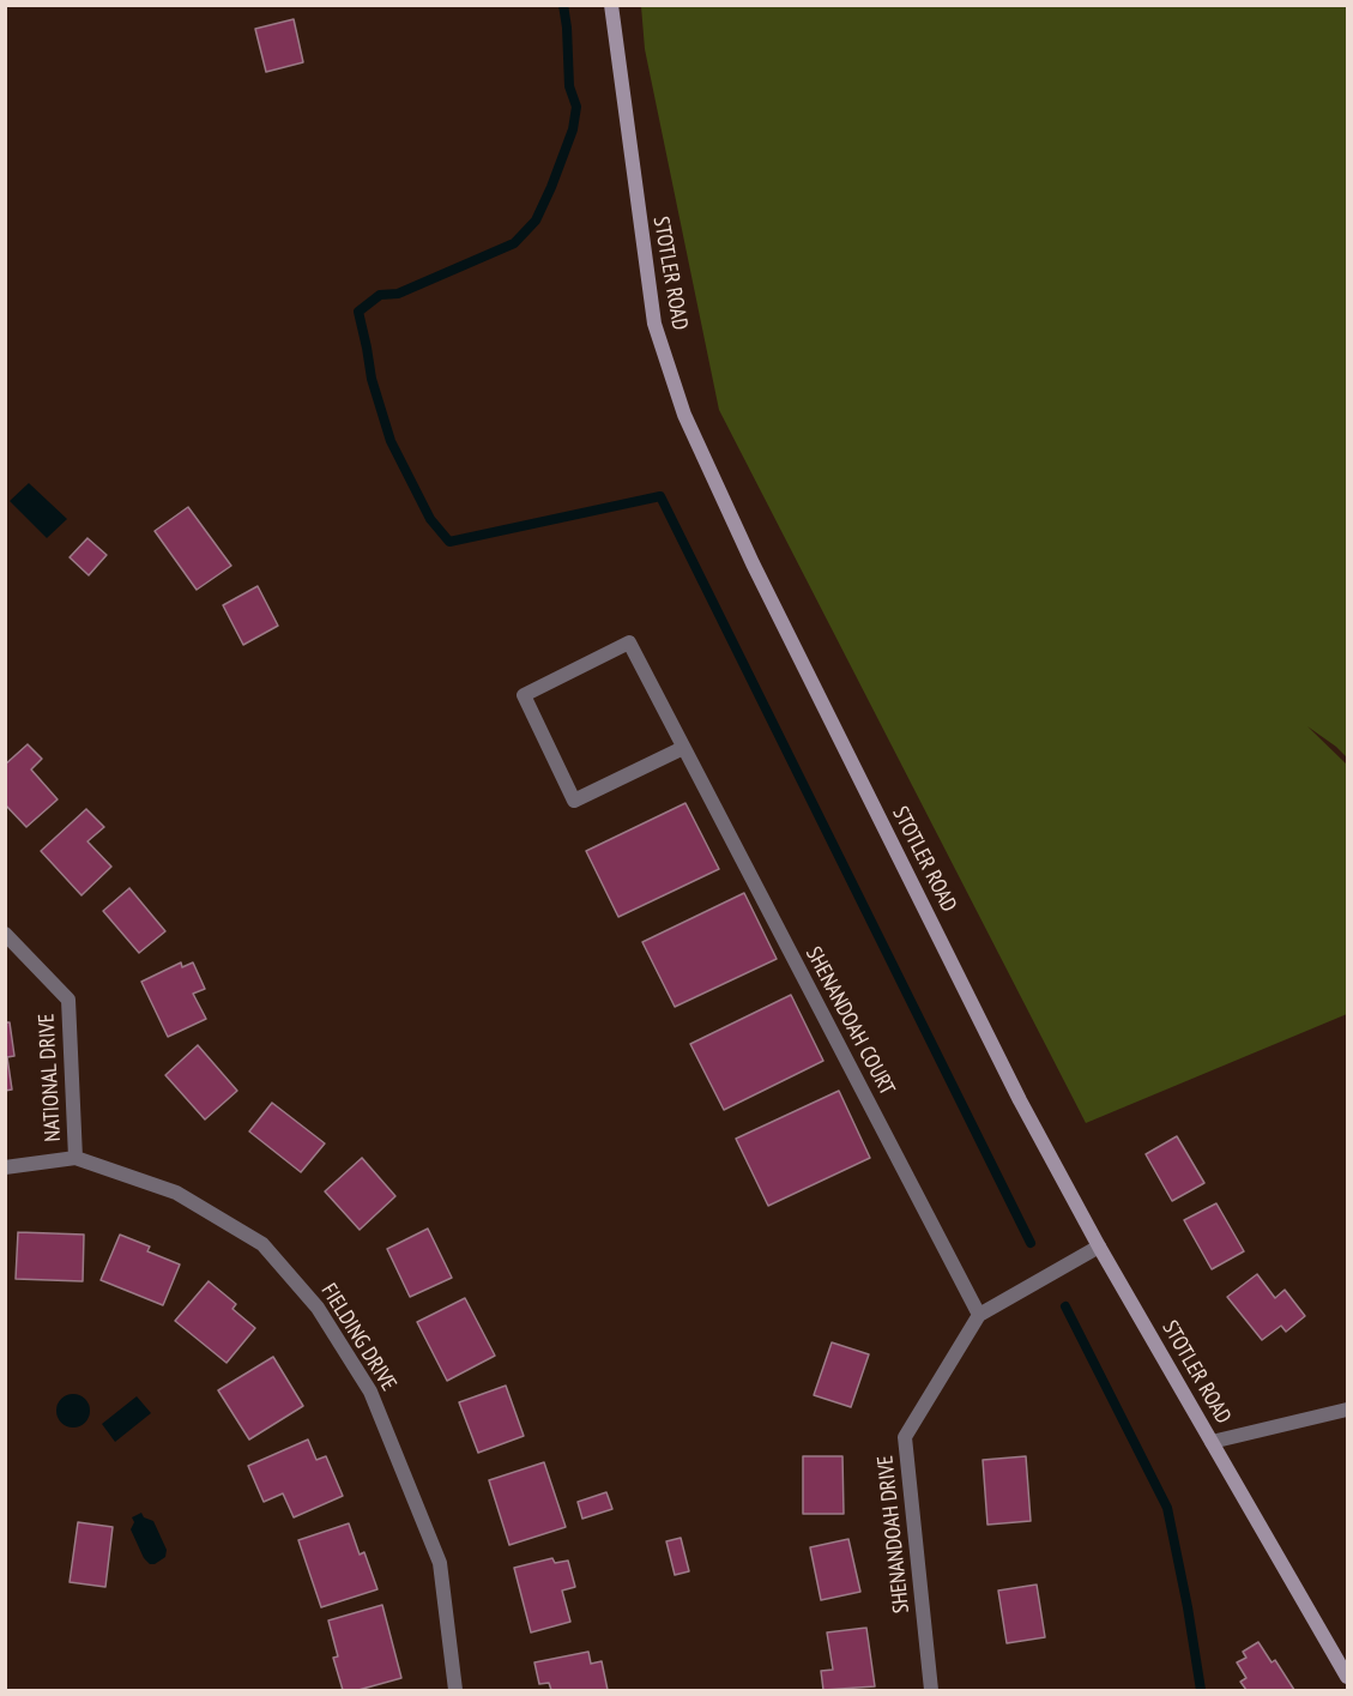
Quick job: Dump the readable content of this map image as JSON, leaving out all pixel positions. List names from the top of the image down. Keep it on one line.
{"streets":{"street":["STOTLER ROAD","SHENANDOAH COURT","NATIONAL DRIVE","FIELDING DRIVE","SHENANDOAH DRIVE"]},"crossings":[["STOTLER ROAD","SHENANDOAH DRIVE"],["SHENANDOAH COURT","SHENANDOAH DRIVE"],["NATIONAL DRIVE","FIELDING DRIVE"]]}
